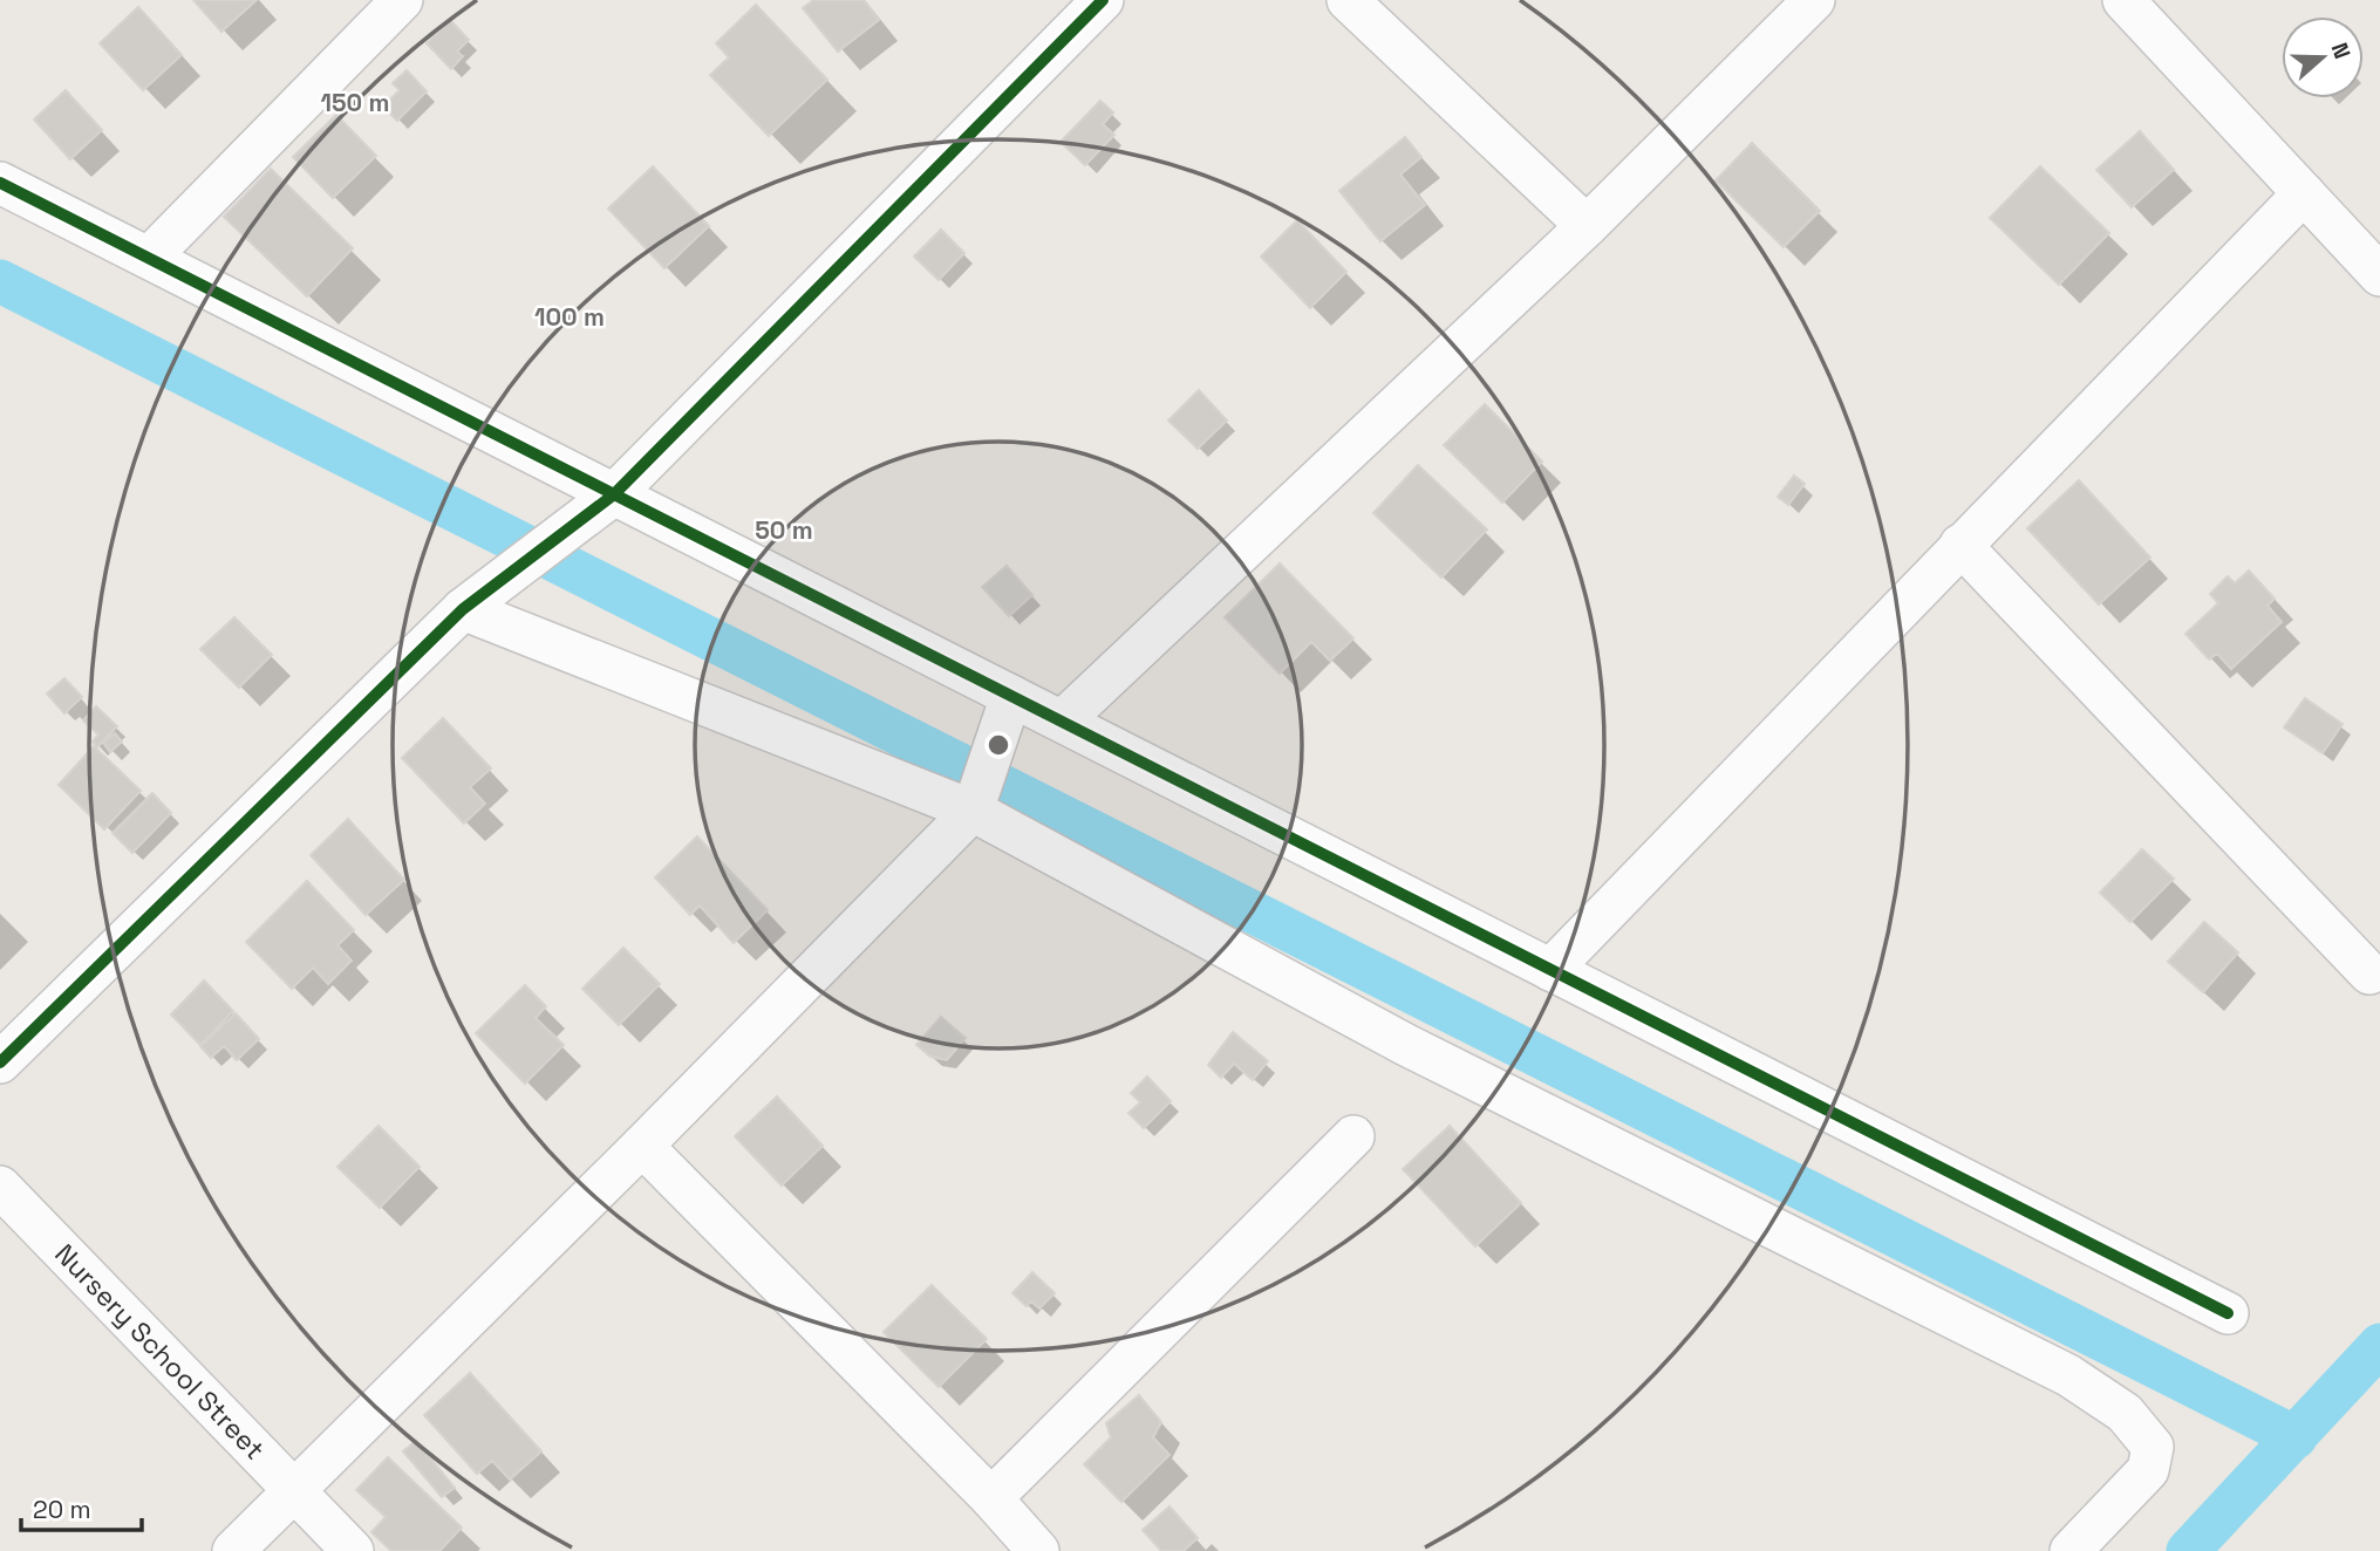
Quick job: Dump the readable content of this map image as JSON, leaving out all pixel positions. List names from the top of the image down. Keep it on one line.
{"streets":{"street":["Nursery School Street"]},"scale_bar":"20 m","north":"right","rings":["150 m","100 m","50 m"]}
